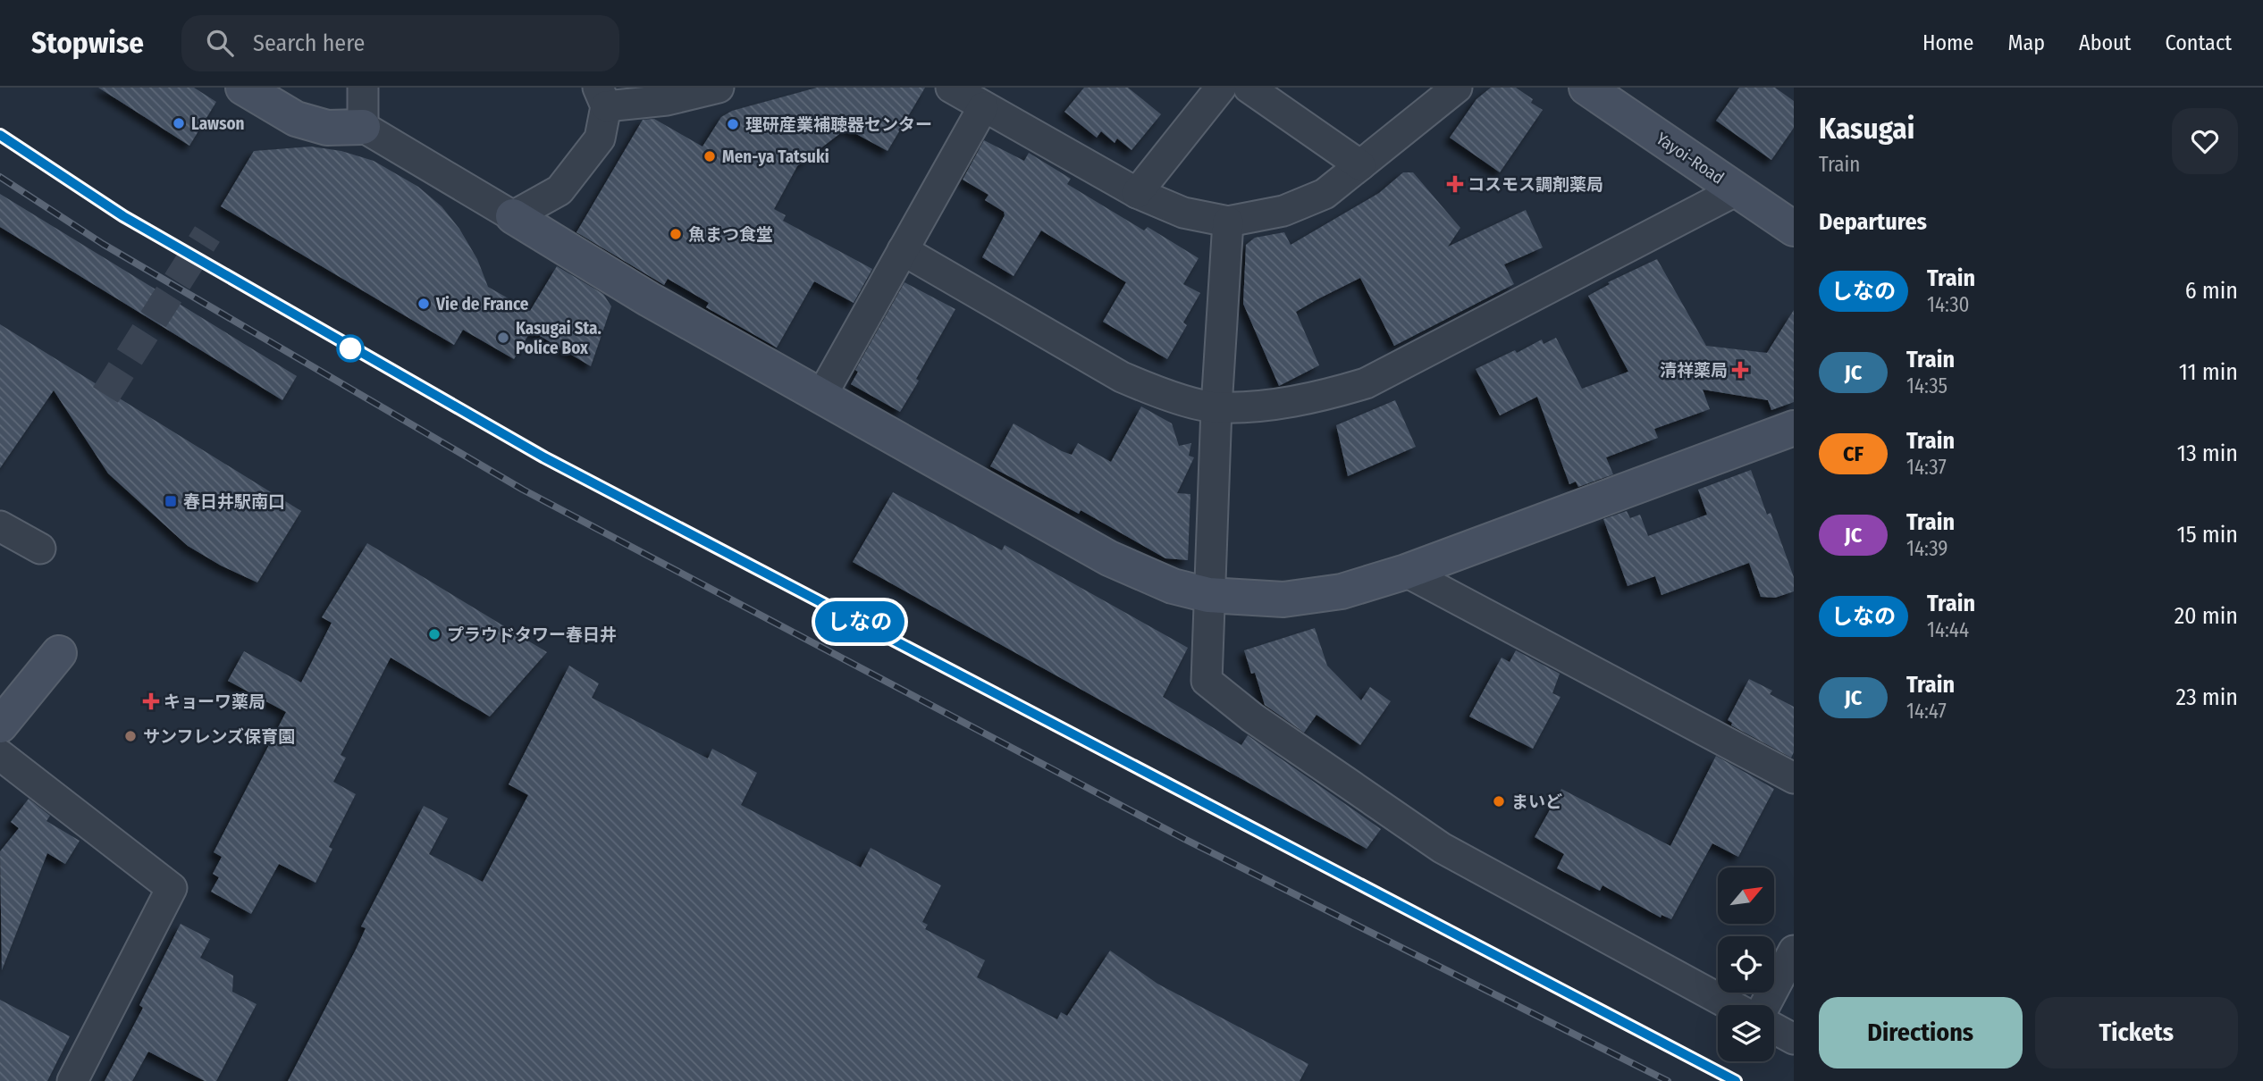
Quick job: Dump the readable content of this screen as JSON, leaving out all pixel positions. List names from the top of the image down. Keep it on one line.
{"streets":{"street":["Yayoi-Road"]},"places":{"other":["Lawson","理研産業補聴器センター","Men-ya Tatsuki","魚まつ食堂","Vie de France","Kasugai Sta. Police Box","プラウドタワー春日井","サンフレンズ保育園","まいど"],"health":["コスモス調剤薬局","清祥薬局","キョーワ薬局"],"transit":["春日井駅南口"]},"north":"top right","page":{"header":"Stopwise","search":"Search here","nav":["Home","Map","About","Contact"],"on_map":"しなの","heading":[["Kasugai","Train"],"Departures"],"list":[{"mark":"しなの","name":"Train","note":"14:30","value":"6 min"},{"mark":"JC","name":"Train","note":"14:35","value":"11 min"},{"mark":"CF","name":"Train","note":"14:37","value":"13 min"},{"mark":"JC","name":"Train","note":"14:39","value":"15 min"},{"mark":"しなの","name":"Train","note":"14:44","value":"20 min"},{"mark":"JC","name":"Train","note":"14:47","value":"23 min"}],"buttons":["Directions","Tickets"]}}
